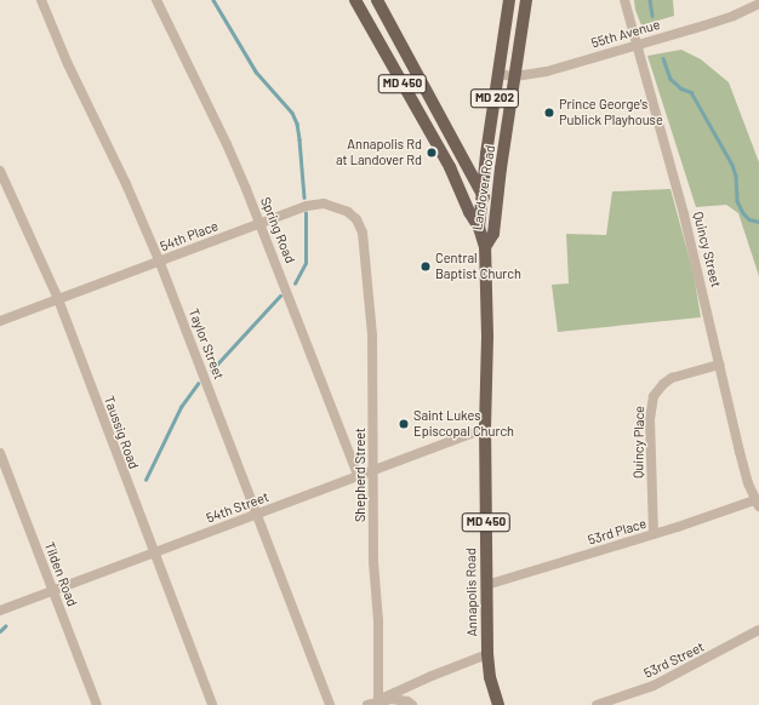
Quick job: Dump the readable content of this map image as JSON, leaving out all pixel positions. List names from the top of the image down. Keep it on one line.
{"streets":{"main road":["MD 450","MD 202","Landover Road","Annapolis Road"],"street":["55th Avenue","Spring Road","54th Place","Quincy Street","Taylor Street","Taussig Road","Quincy Place","Shepherd Street","54th Street","53rd Place","Tilden Road","53rd Street"]},"crossings":[["55th Avenue","Landover Road"],["55th Avenue","Quincy Street"],["MD 450","Landover Road"],["Landover Road","Annapolis Road"],["Spring Road","54th Place"],["Spring Road","54th Street"],["54th Place","Taylor Street"],["54th Place","Taussig Road"],["54th Place","Shepherd Street"],["Quincy Street","Quincy Place"],["Quincy Street","53rd Place"],["Taylor Street","54th Street"],["Taussig Road","54th Street"],["Quincy Place","53rd Place"],["Shepherd Street","54th Street"],["54th Street","Tilden Road"],["54th Street","Annapolis Road"],["53rd Place","Annapolis Road"]],"places":["Prince George's Publick Playhouse","Annapolis Rd at Landover Rd","Central Baptist Church","Saint Lukes Episcopal Church"]}
